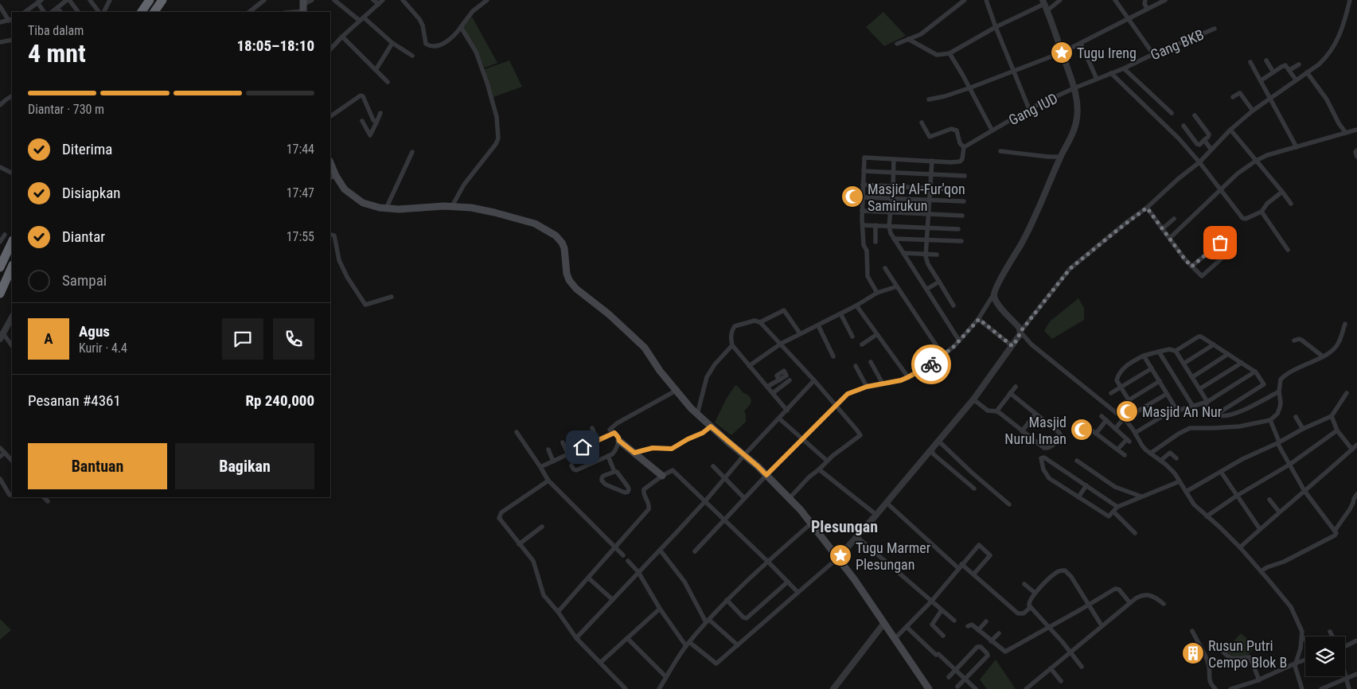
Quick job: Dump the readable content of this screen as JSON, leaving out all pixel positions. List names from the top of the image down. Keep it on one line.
{"streets":{"street":["Gang BKB","Gang IUD"]},"crossings":[["Gang BKB","Gang IUD"]],"districts":["Plesungan"],"places":{"place":["Tugu Ireng","Tugu Marmer Plesungan"],"mosque":["Masjid Al-Fur'qon Samirukun","Masjid An Nur","Masjid Nurul Iman"],"building":["Rusun Putri Cempo Blok B"]},"page":{"heading":["4 mnt","Tiba dalam","18:05–18:10"],"panel":["Agus","Kurir · 4.4","Pesanan #4361","Rp 240,000"],"bar":"Diantar · 730 m","list":[["Diterima","17:44"],["Disiapkan","17:47"],["Diantar","17:55"],"Sampai"],"round":"A","buttons":["Bantuan","Bagikan"]}}
